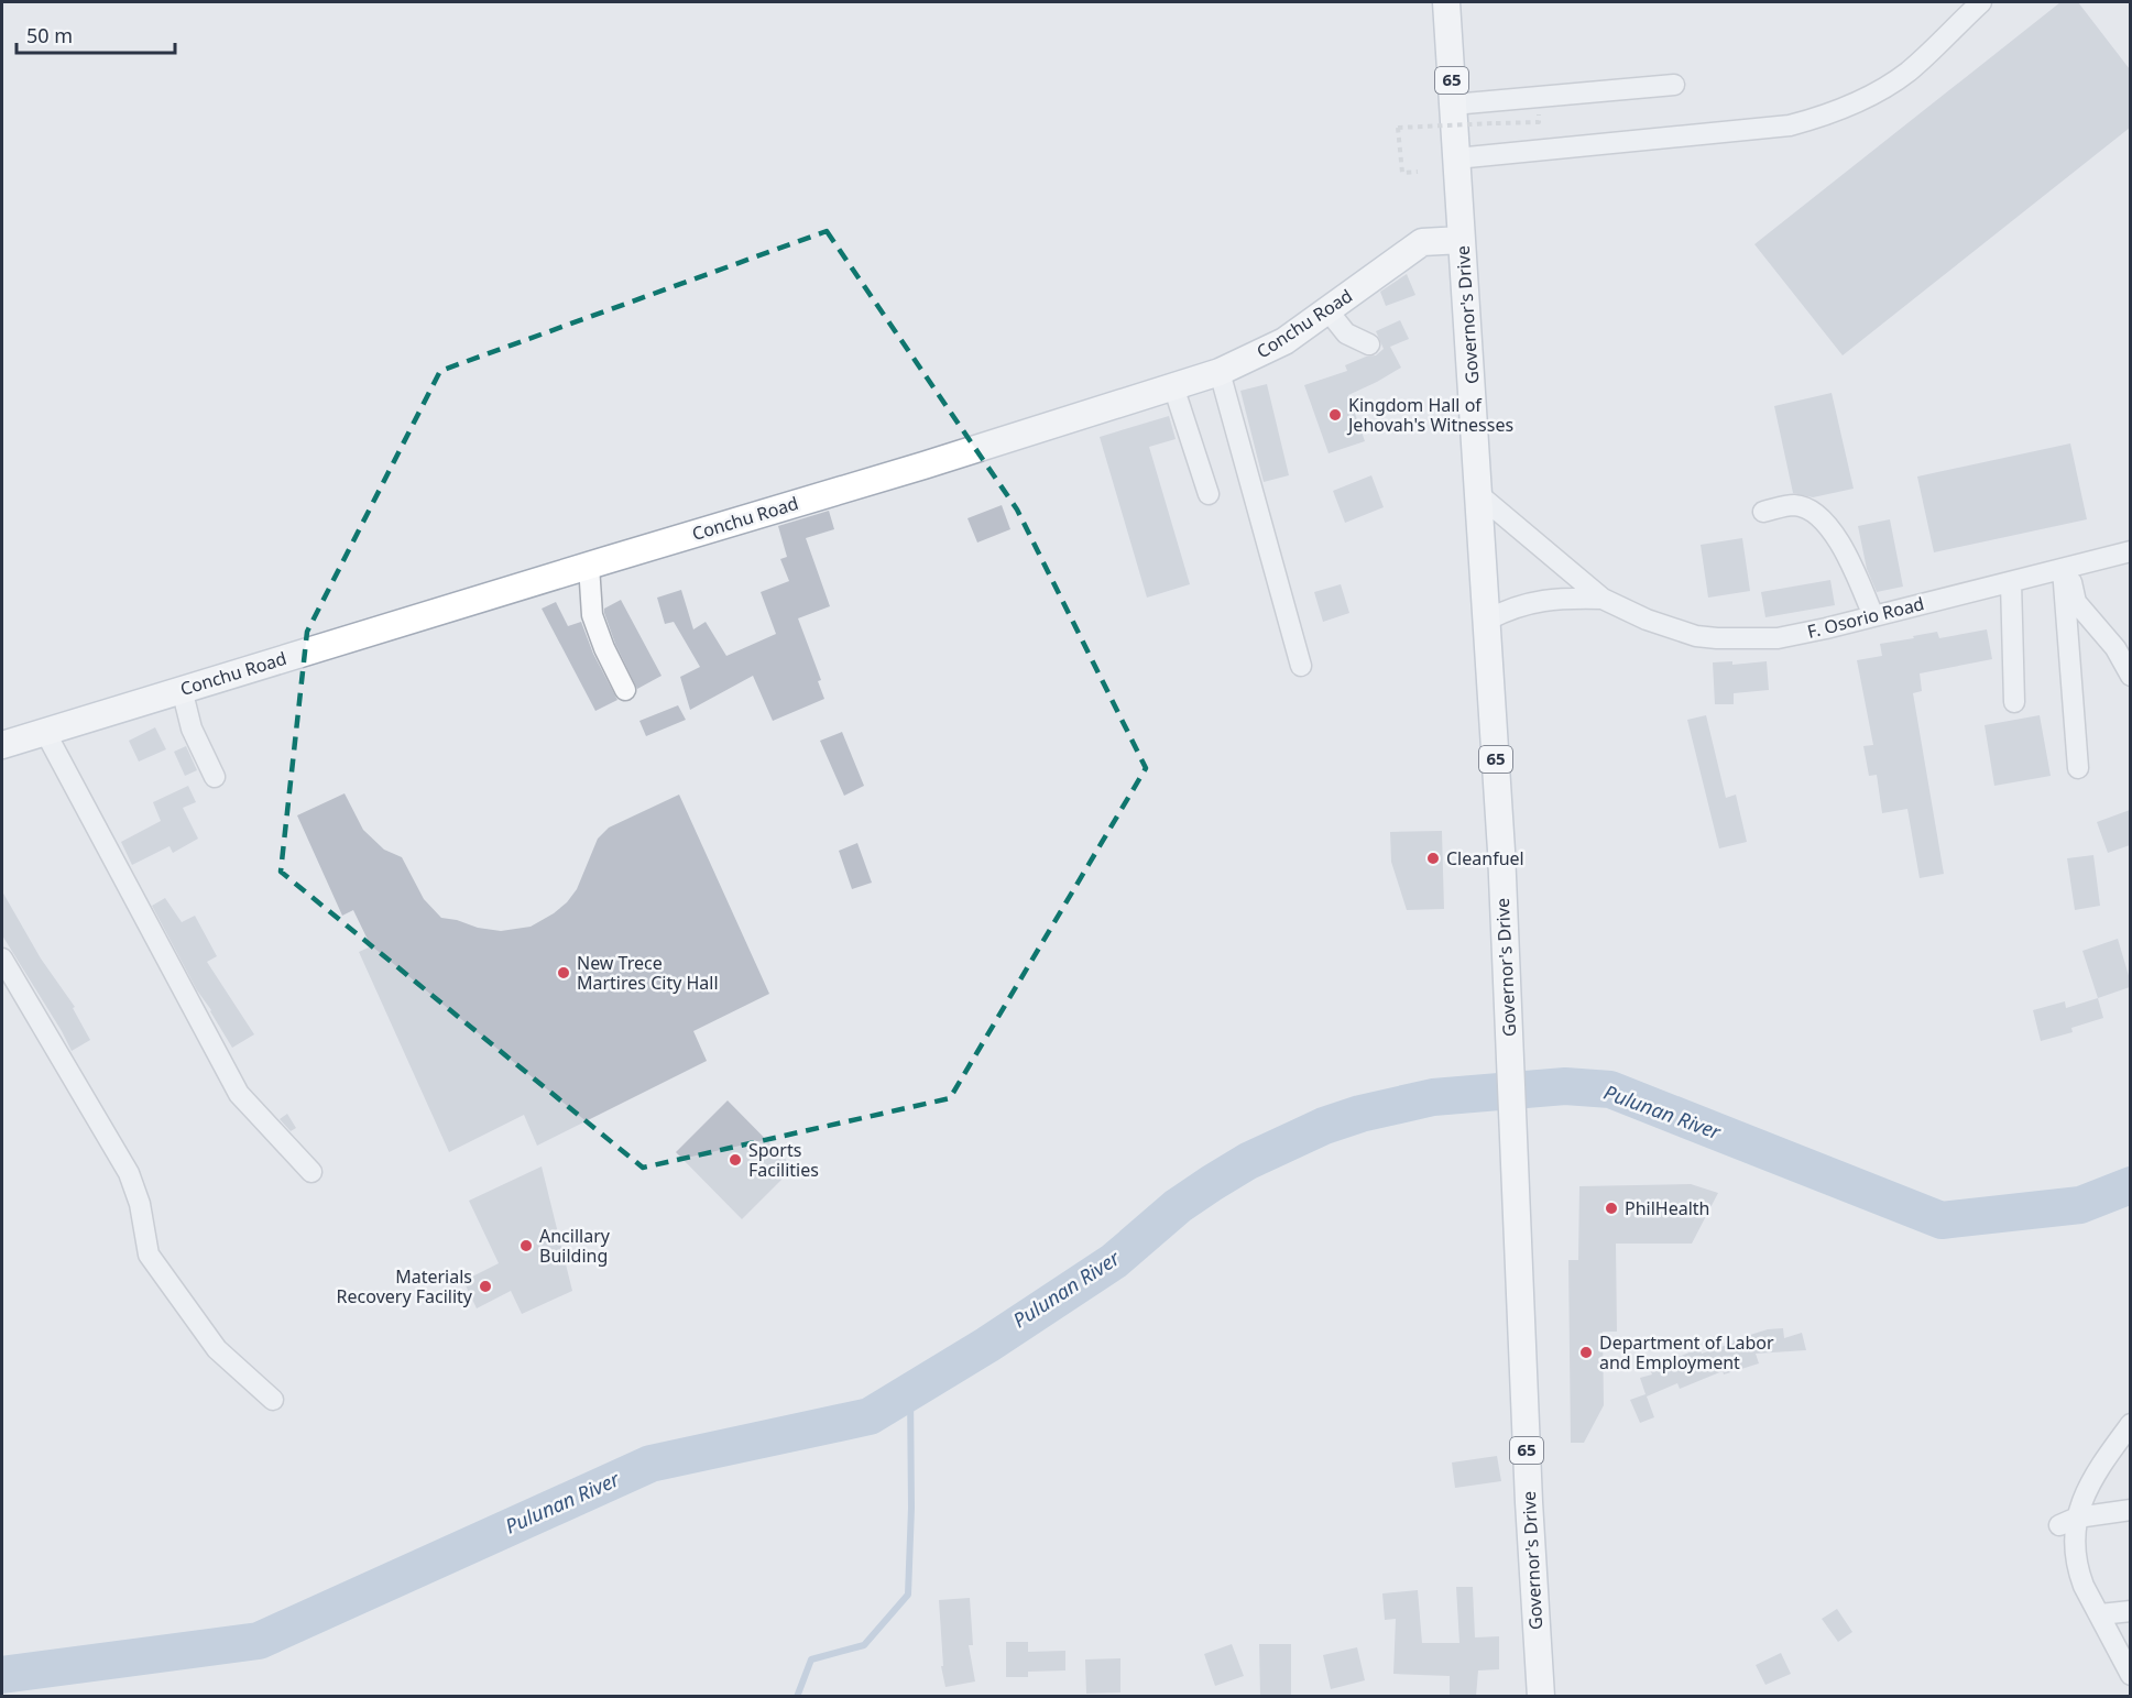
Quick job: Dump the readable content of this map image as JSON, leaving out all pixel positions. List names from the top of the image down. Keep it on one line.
{"streets":{"main road":["65","Governor's Drive","Conchu Road"],"street":["F. Osorio Road"]},"crossings":[["Governor's Drive","Conchu Road"],["Governor's Drive","F. Osorio Road"]],"water":["Pulunan River"],"places":["Kingdom Hall of Jehovah's Witnesses","Cleanfuel","New Trece Martires City Hall","Sports Facilities","PhilHealth","Ancillary Building","Materials Recovery Facility","Department of Labor and Employment"],"scale_bar":"50 m"}
